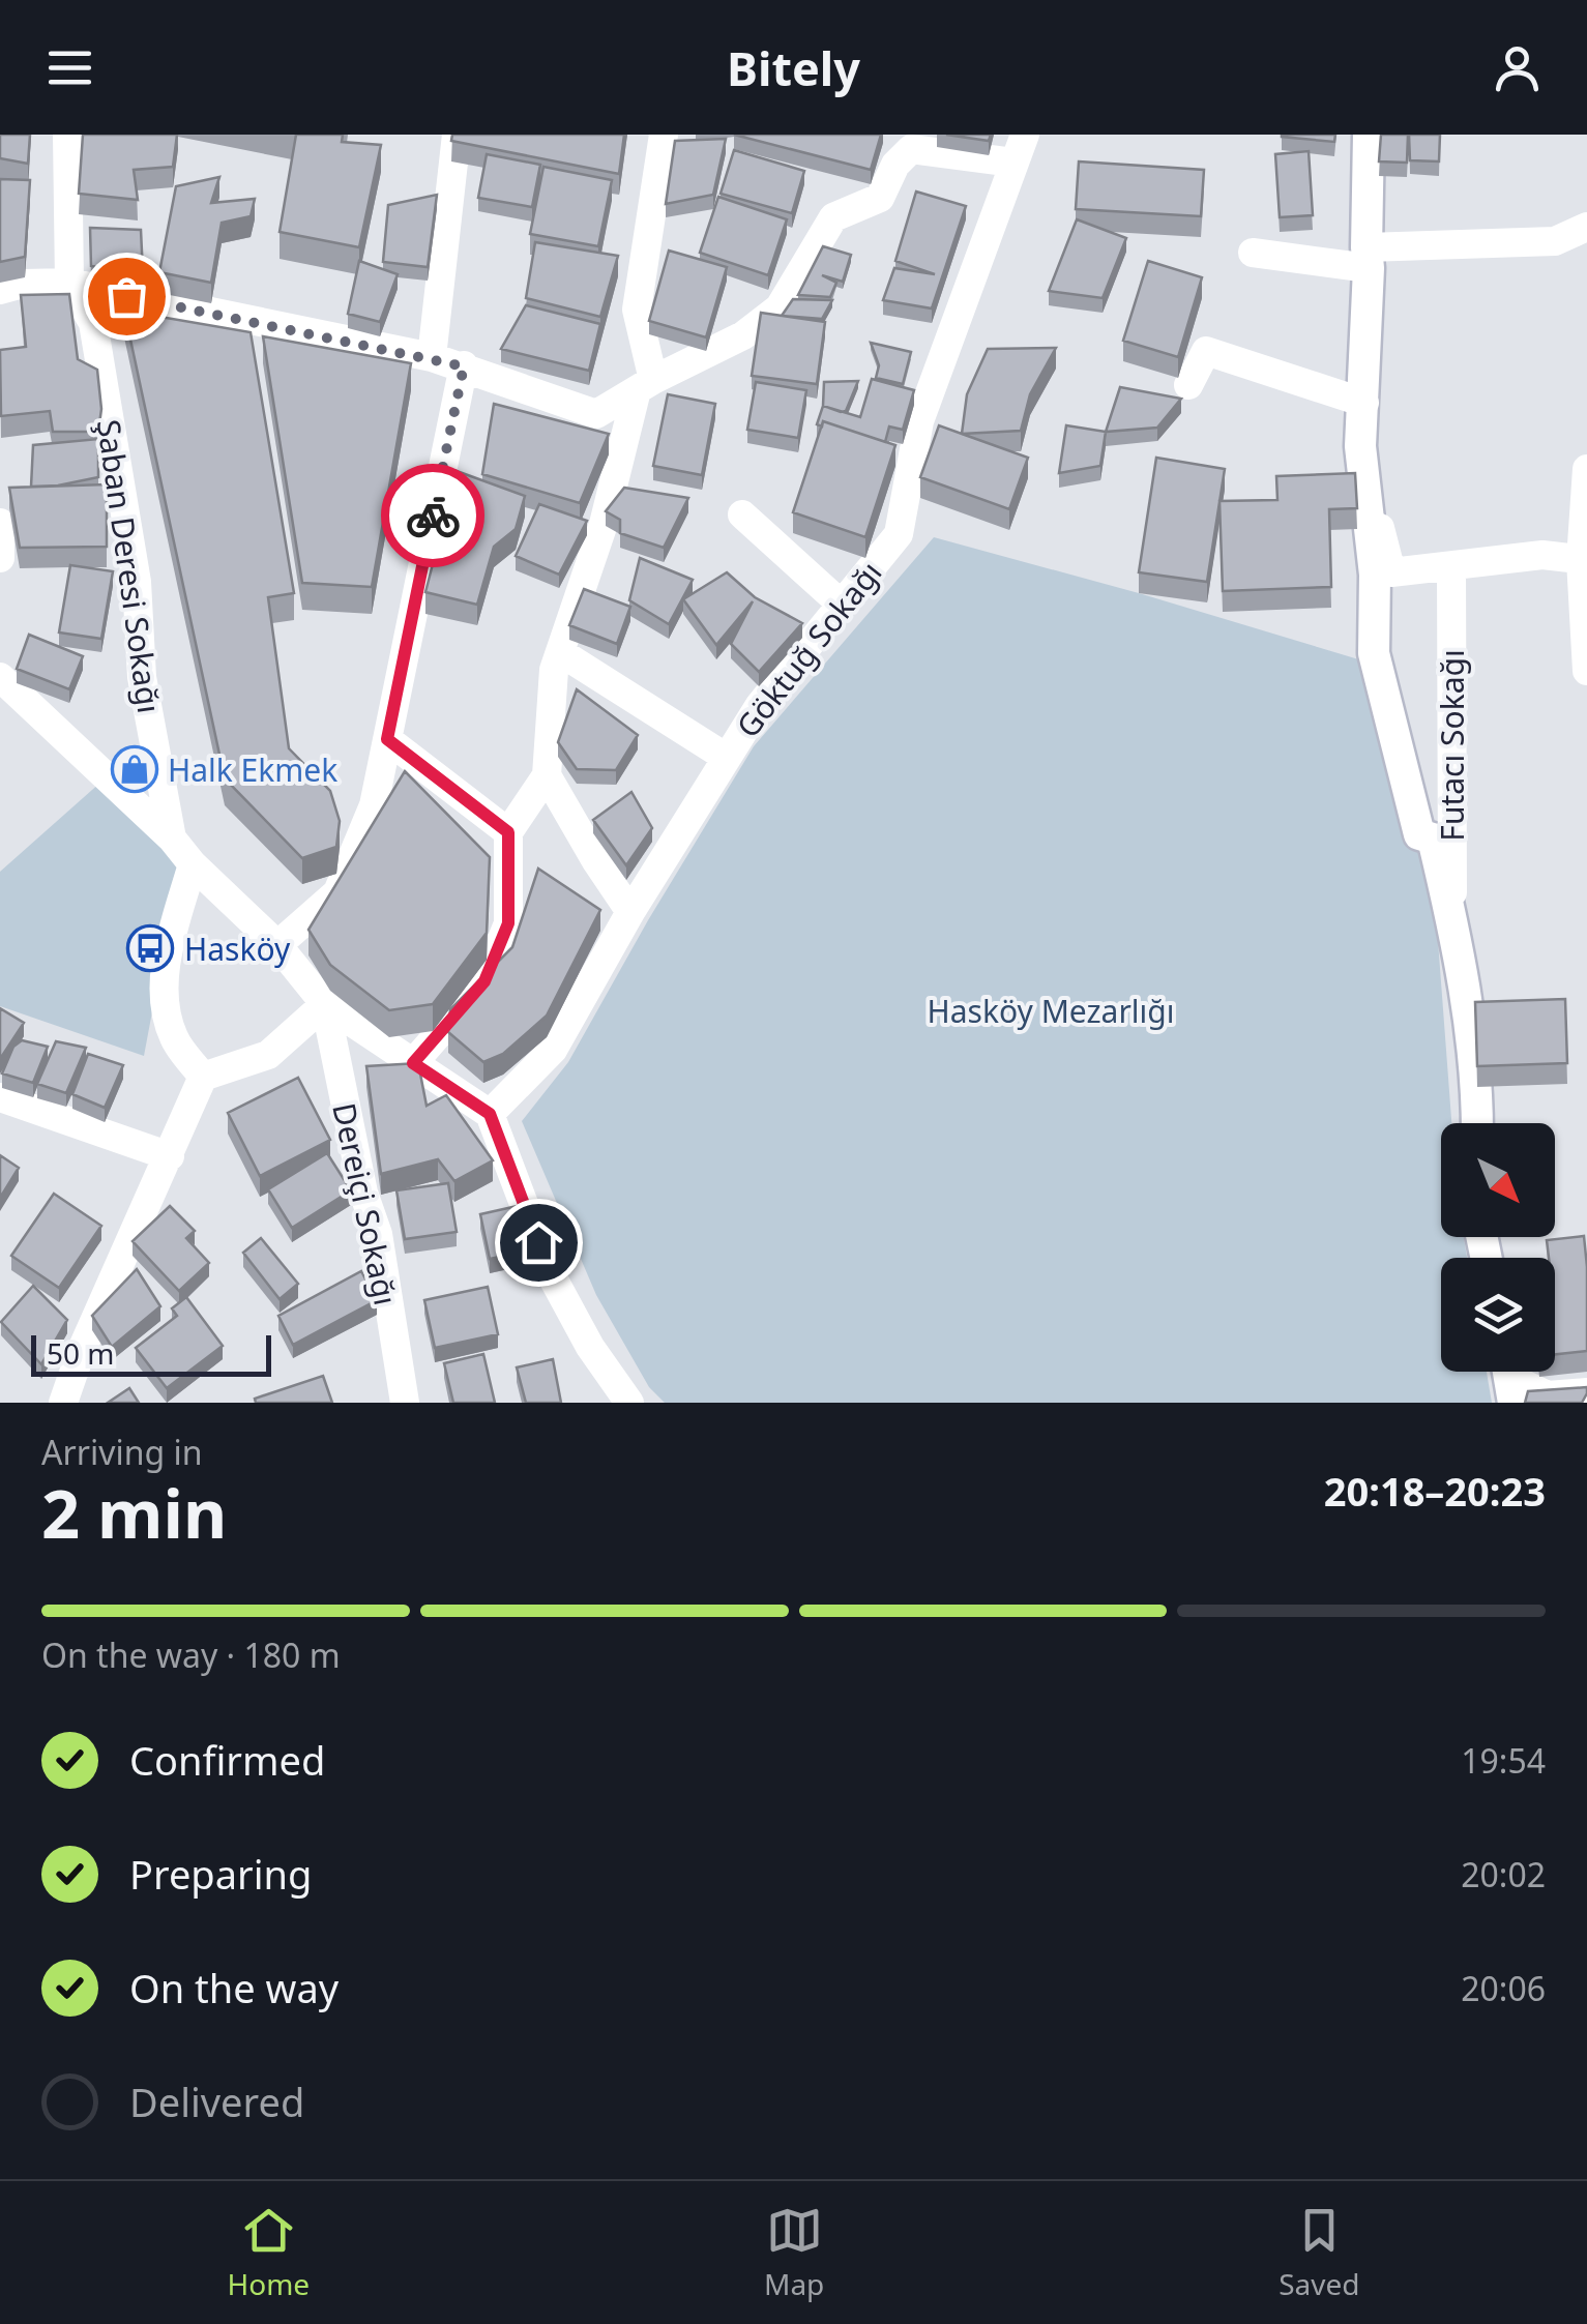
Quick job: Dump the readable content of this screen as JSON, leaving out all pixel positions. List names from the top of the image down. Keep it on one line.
{"streets":{"street":["Şaban Deresi Sokağı","Göktuğ Sokağı","Futacı Sokağı","Dereiçi Sokağı"]},"crossings":[["Şaban Deresi Sokağı","Dereiçi Sokağı"]],"parks":["Hasköy Mezarlığı"],"places":{"shop":["Halk Ekmek"],"bus stop":["Hasköy"]},"scale_bar":"50 m","north":"bottom right","page":{"header":"Bitely","scale":"50 m","heading":["2 min","Arriving in","20:18–20:23"],"bar":"On the way · 180 m","list":[["Confirmed","19:54"],["Preparing","20:02"],["On the way","20:06"],"Delivered"],"tabs":["Home","Map","Saved"]}}
